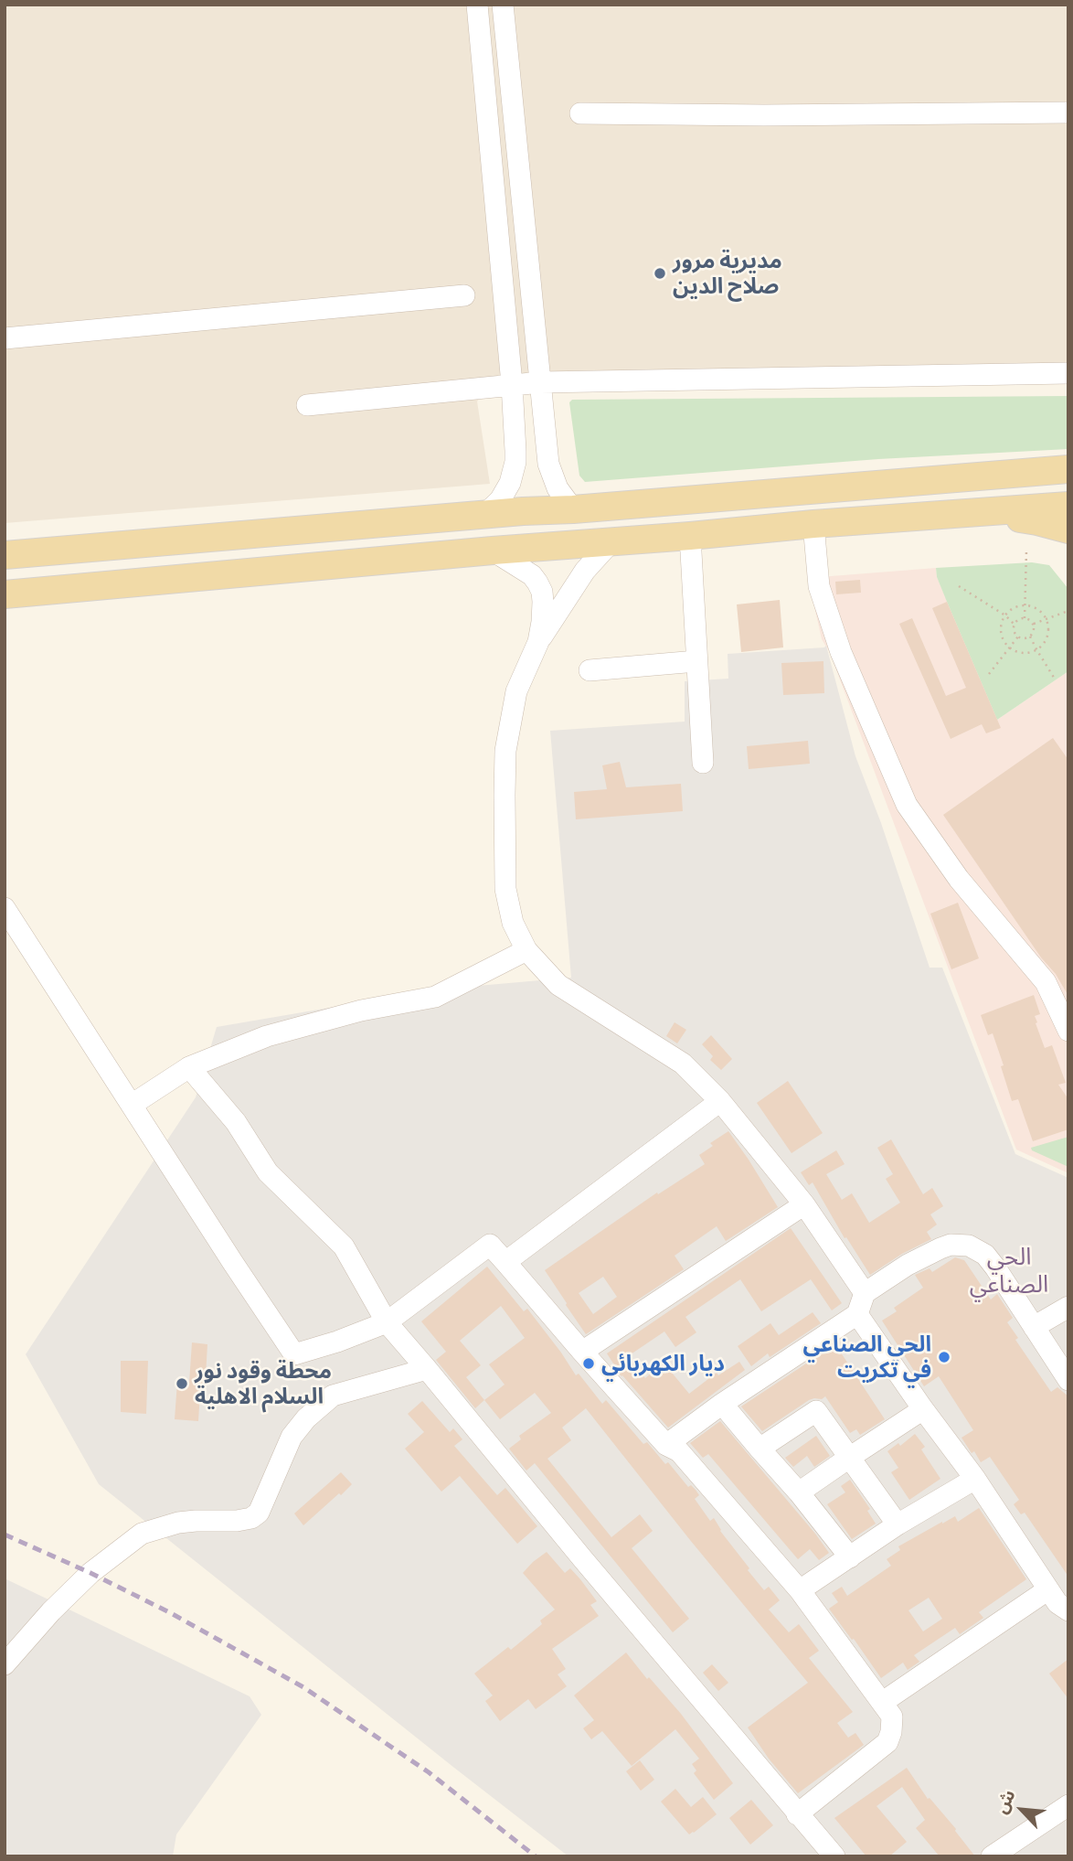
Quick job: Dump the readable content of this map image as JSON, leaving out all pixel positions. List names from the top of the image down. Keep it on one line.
{"districts":["الحي الصناعي"],"places":["مديرية مرور صلاح الدين","الحي الصناعي في تكريت","ديار الكهربائي","محطة وقود نور السلام الاهلية"],"north":"top left"}
